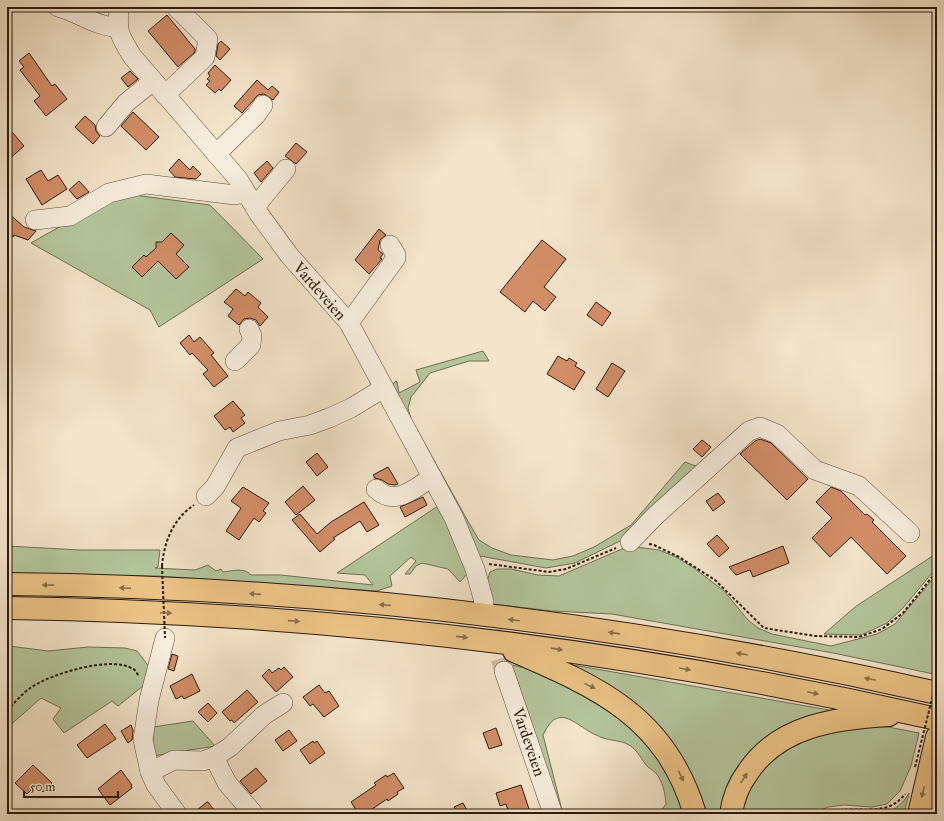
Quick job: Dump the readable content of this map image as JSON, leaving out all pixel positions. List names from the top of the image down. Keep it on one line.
{"streets":{"street":["Vardeveien"]},"scale_bar":"50 m"}
